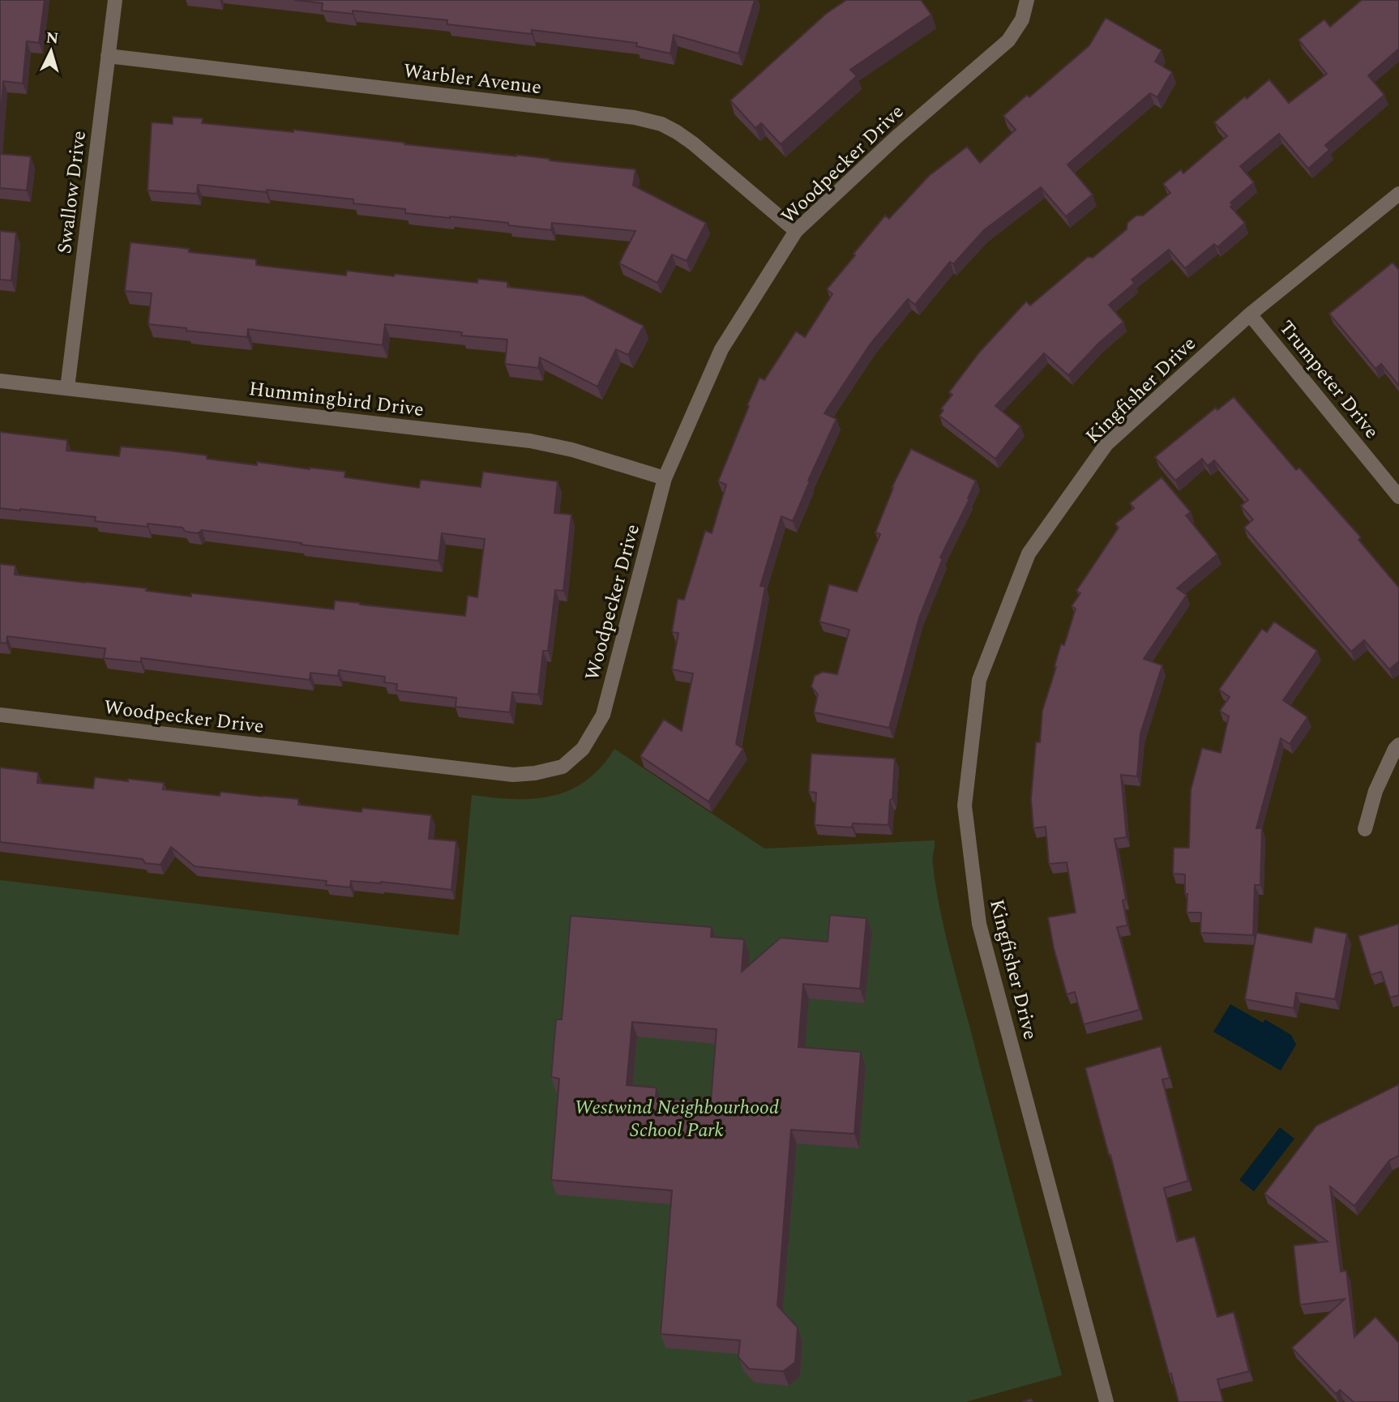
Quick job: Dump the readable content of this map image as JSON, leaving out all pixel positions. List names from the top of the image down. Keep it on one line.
{"streets":{"street":["Warbler Avenue","Woodpecker Drive","Swallow Drive","Trumpeter Drive","Kingfisher Drive","Hummingbird Drive"]},"crossings":[["Warbler Avenue","Woodpecker Drive"],["Warbler Avenue","Swallow Drive"],["Woodpecker Drive","Hummingbird Drive"],["Swallow Drive","Hummingbird Drive"],["Trumpeter Drive","Kingfisher Drive"]],"parks":["Westwind Neighbourhood School Park"],"north":"top"}
